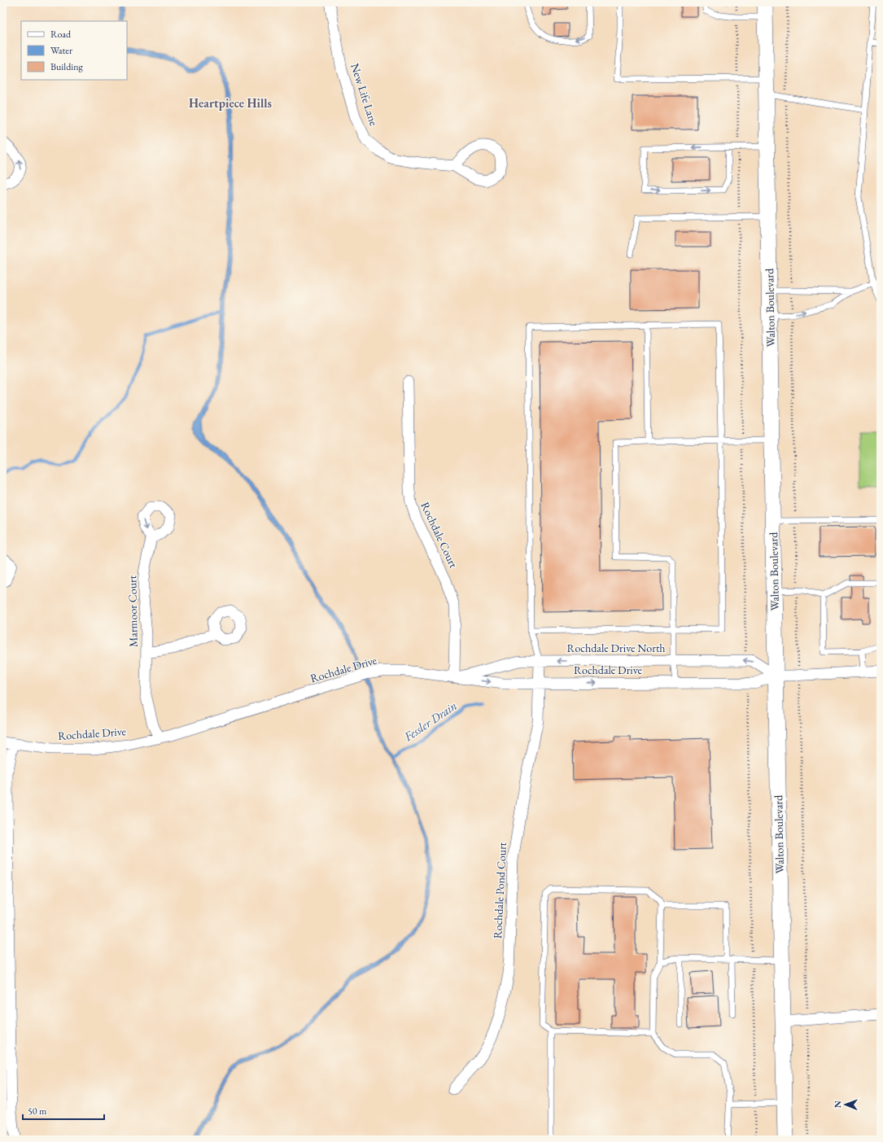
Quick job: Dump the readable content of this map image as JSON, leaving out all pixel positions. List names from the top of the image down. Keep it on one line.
{"streets":{"main road":["Walton Boulevard"],"street":["New Life Lane","Rochdale Court","Marmoor Court","Rochdale Drive North","Rochdale Drive","Rochdale Pond Court"]},"crossings":[["Walton Boulevard","Rochdale Drive North"],["Walton Boulevard","Rochdale Drive"],["Rochdale Court","Rochdale Drive North"],["Rochdale Court","Rochdale Drive"],["Rochdale Drive North","Rochdale Drive"],["Rochdale Drive North","Rochdale Pond Court"],["Rochdale Drive","Rochdale Pond Court"]],"one_way":["Rochdale Drive North"],"districts":["Heartpiece Hills"],"water":["Fessler Drain"],"legend":["Road","Water","Building"],"scale_bar":"50 m","north":"left"}
